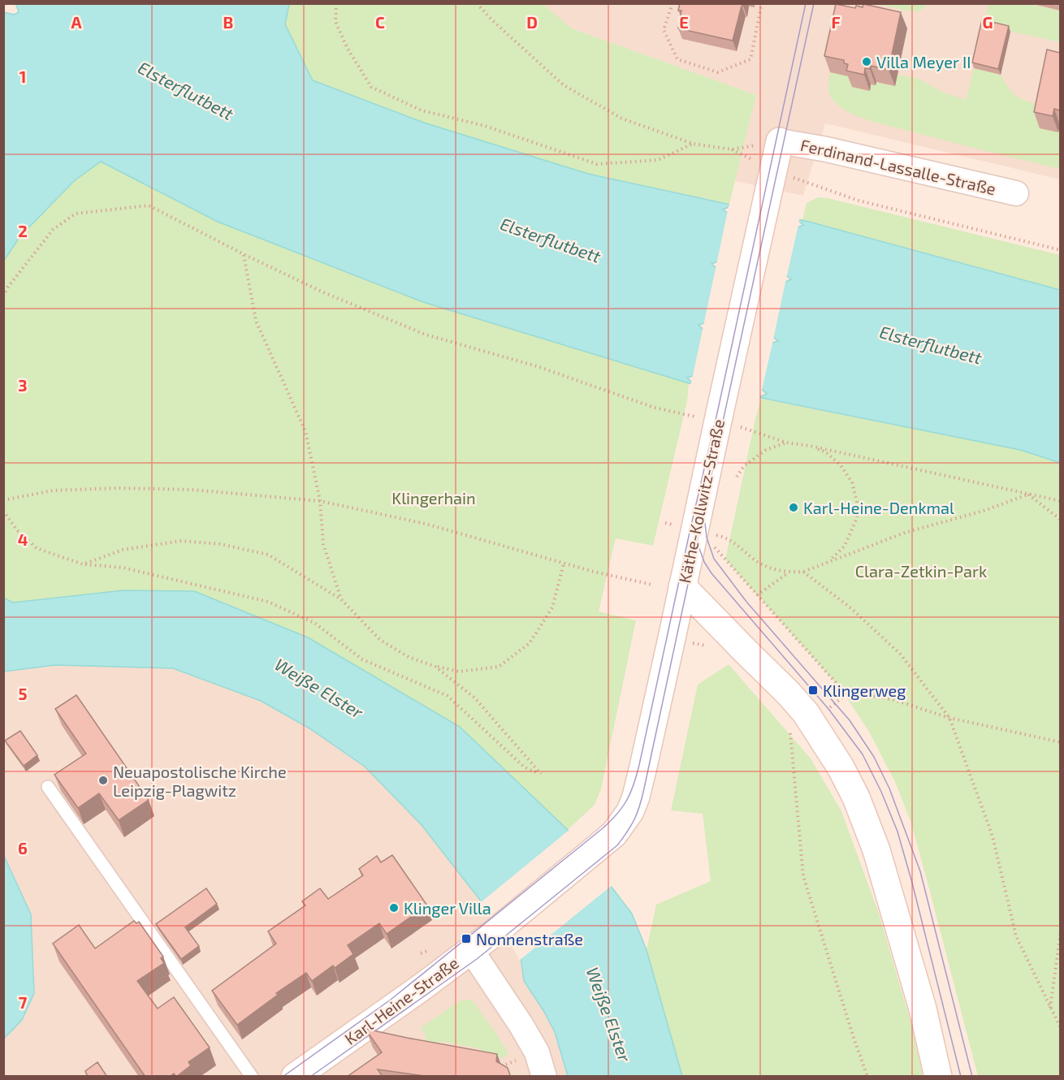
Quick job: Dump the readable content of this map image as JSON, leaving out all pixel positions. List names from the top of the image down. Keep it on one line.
{"streets":{"main road":["Käthe-Kollwitz-Straße","Karl-Heine-Straße"],"street":["Ferdinand-Lassalle-Straße"]},"crossings":[["Ferdinand-Lassalle-Straße","Käthe-Kollwitz-Straße"],["Käthe-Kollwitz-Straße","Karl-Heine-Straße"]],"water":["Elsterflutbett","Weiße Elster"],"parks":["Klingerhain","Clara-Zetkin-Park"],"places":{"other":["Villa Meyer II","Karl-Heine-Denkmal","Neuapostolische Kirche Leipzig-Plagwitz","Klinger Villa"],"transit":["Klingerweg","Nonnenstraße"]},"grid":{"columns":["A","B","C","D","E","F","G"],"rows":["1","2","3","4","5","6","7"]}}
